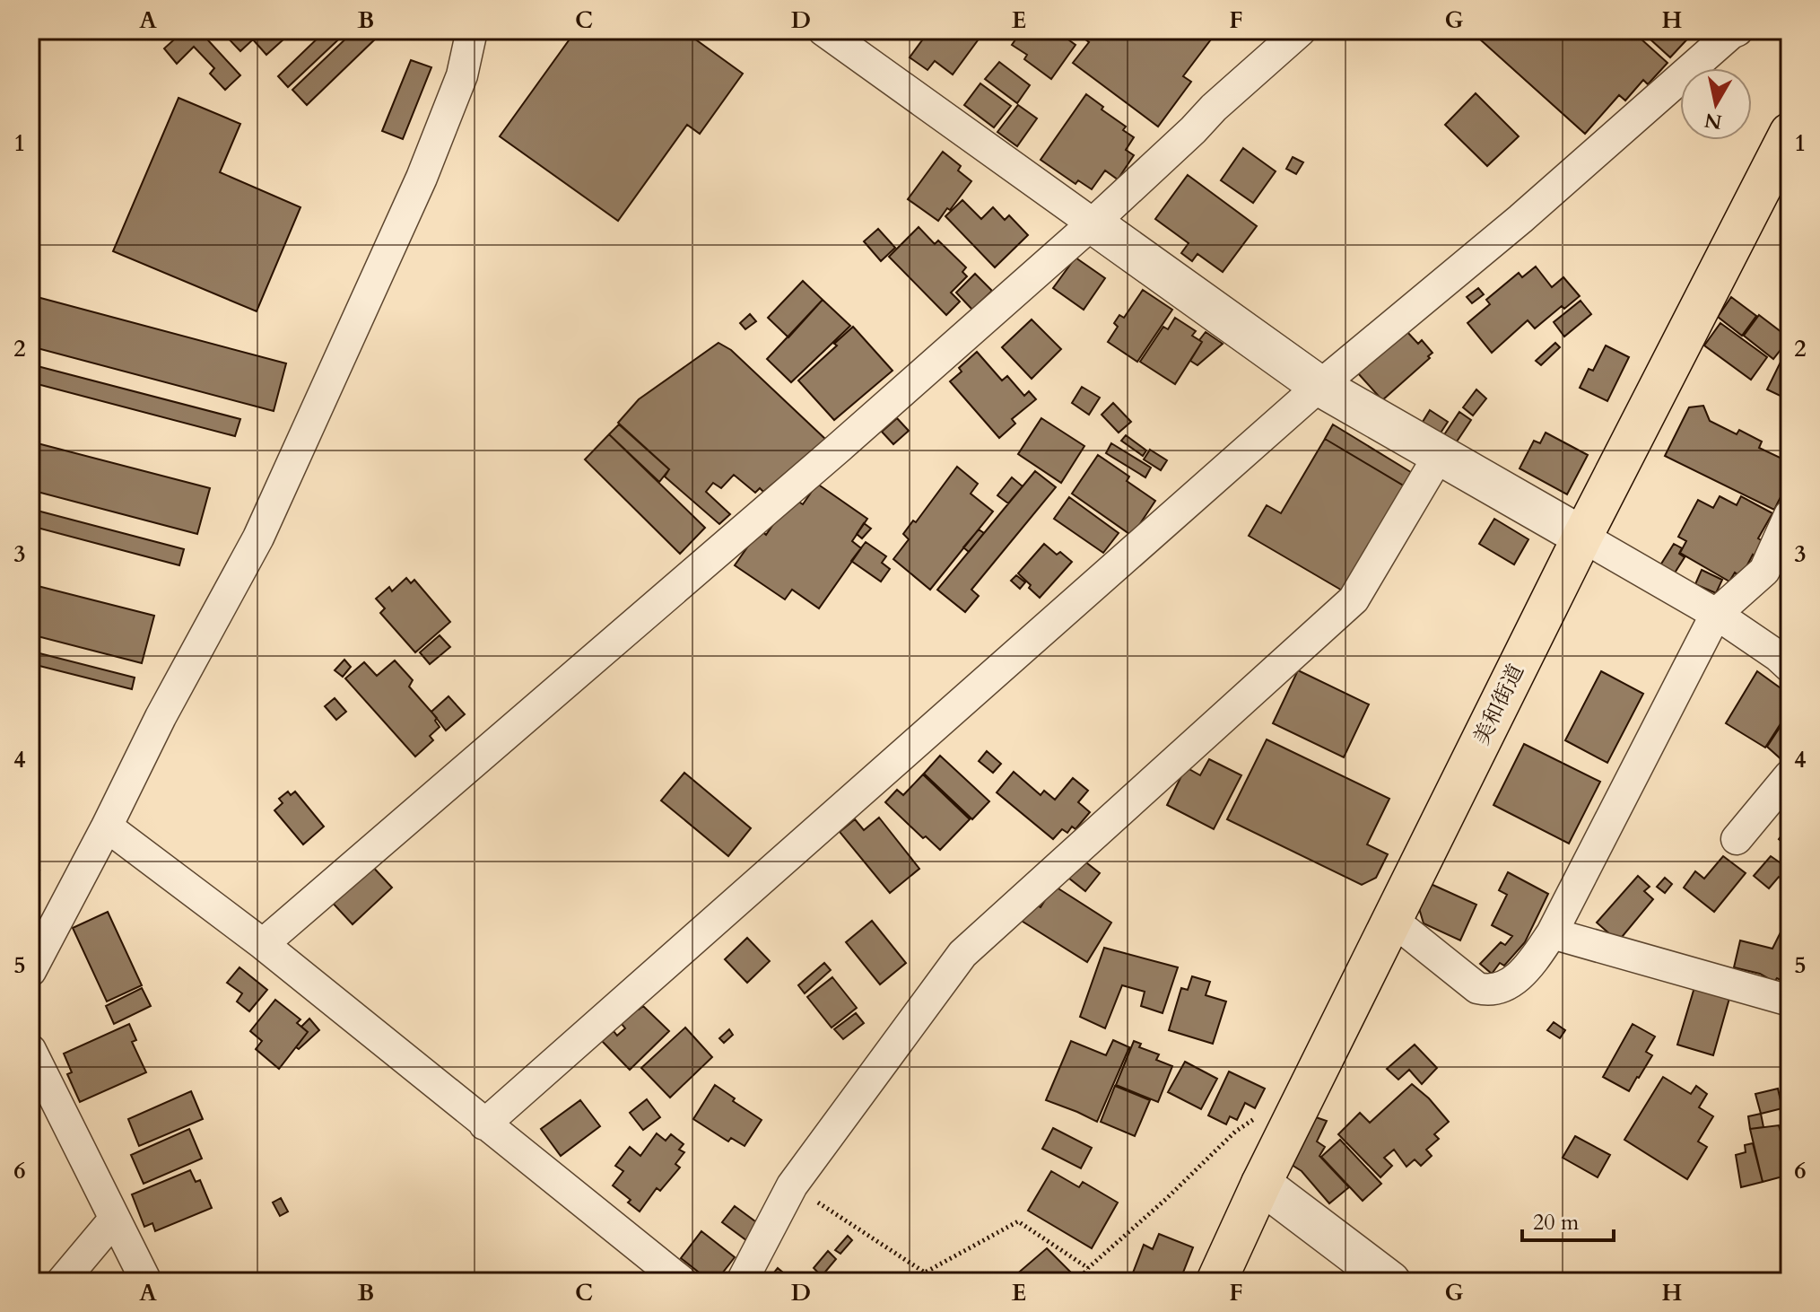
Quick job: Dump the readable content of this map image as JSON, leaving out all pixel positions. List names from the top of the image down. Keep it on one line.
{"streets":{"main road":["美和街道"]},"scale_bar":"20 m","north":"bottom","grid":{"columns":["A","B","C","D","E","F","G","H"],"rows":["1","2","3","4","5","6"]}}
